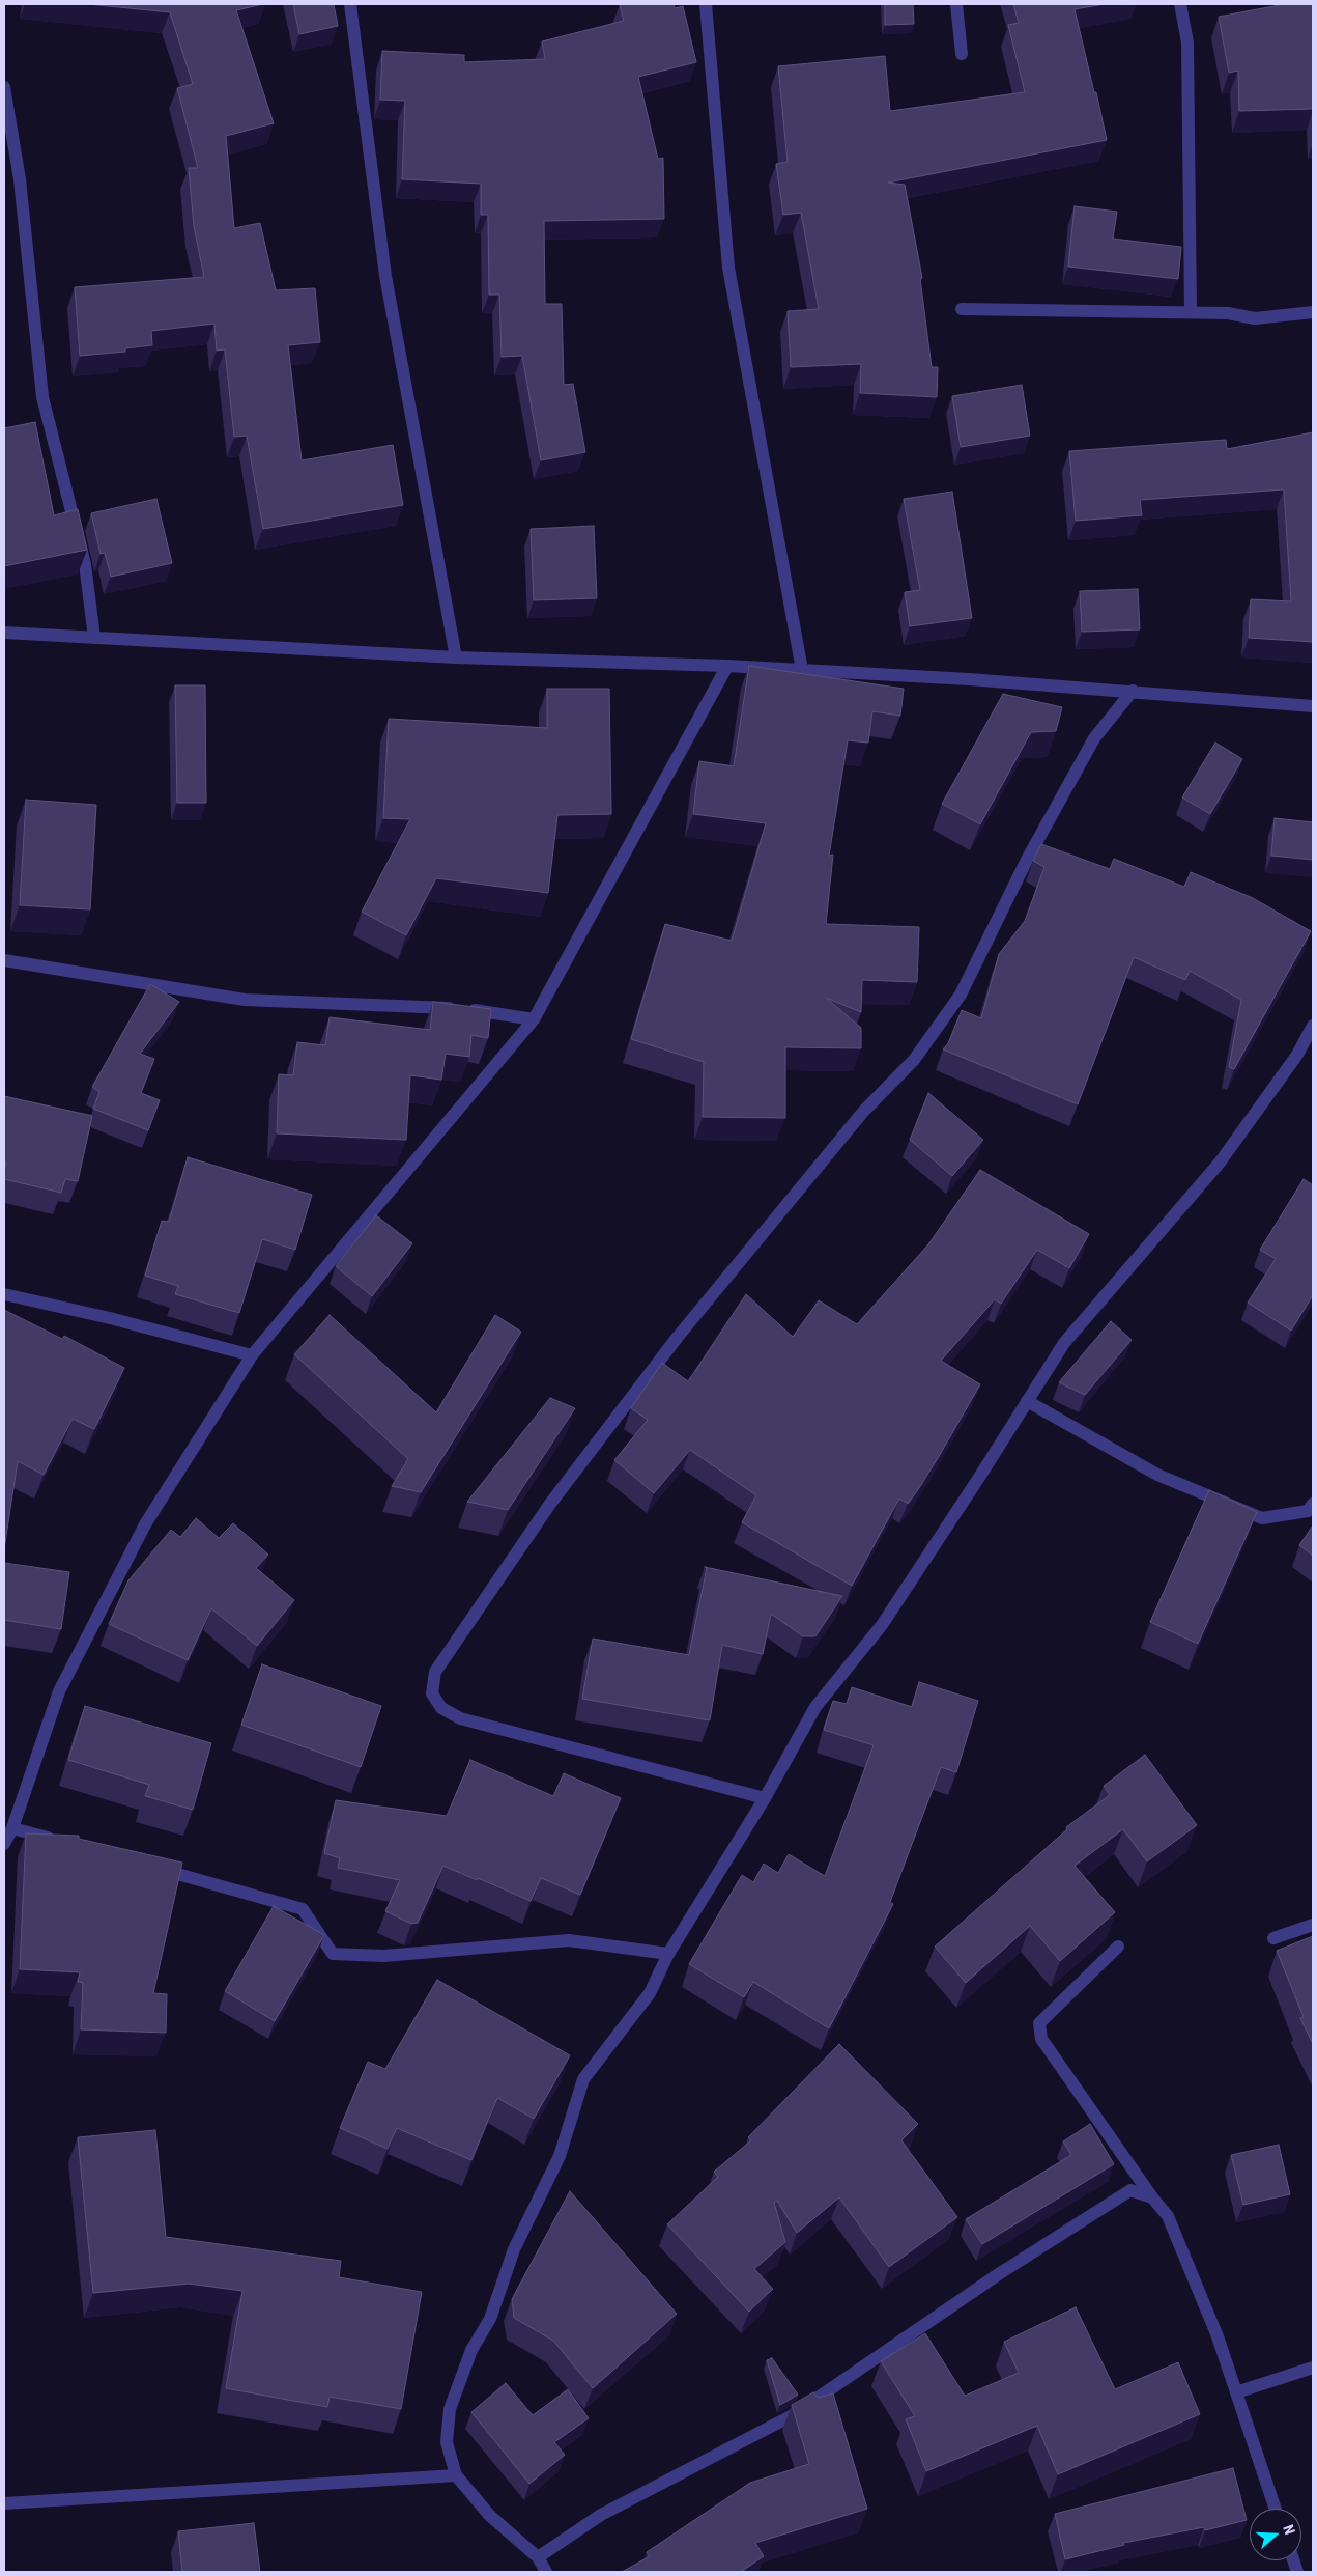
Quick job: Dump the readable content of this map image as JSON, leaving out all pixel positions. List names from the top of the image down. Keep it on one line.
{"north":"right"}
